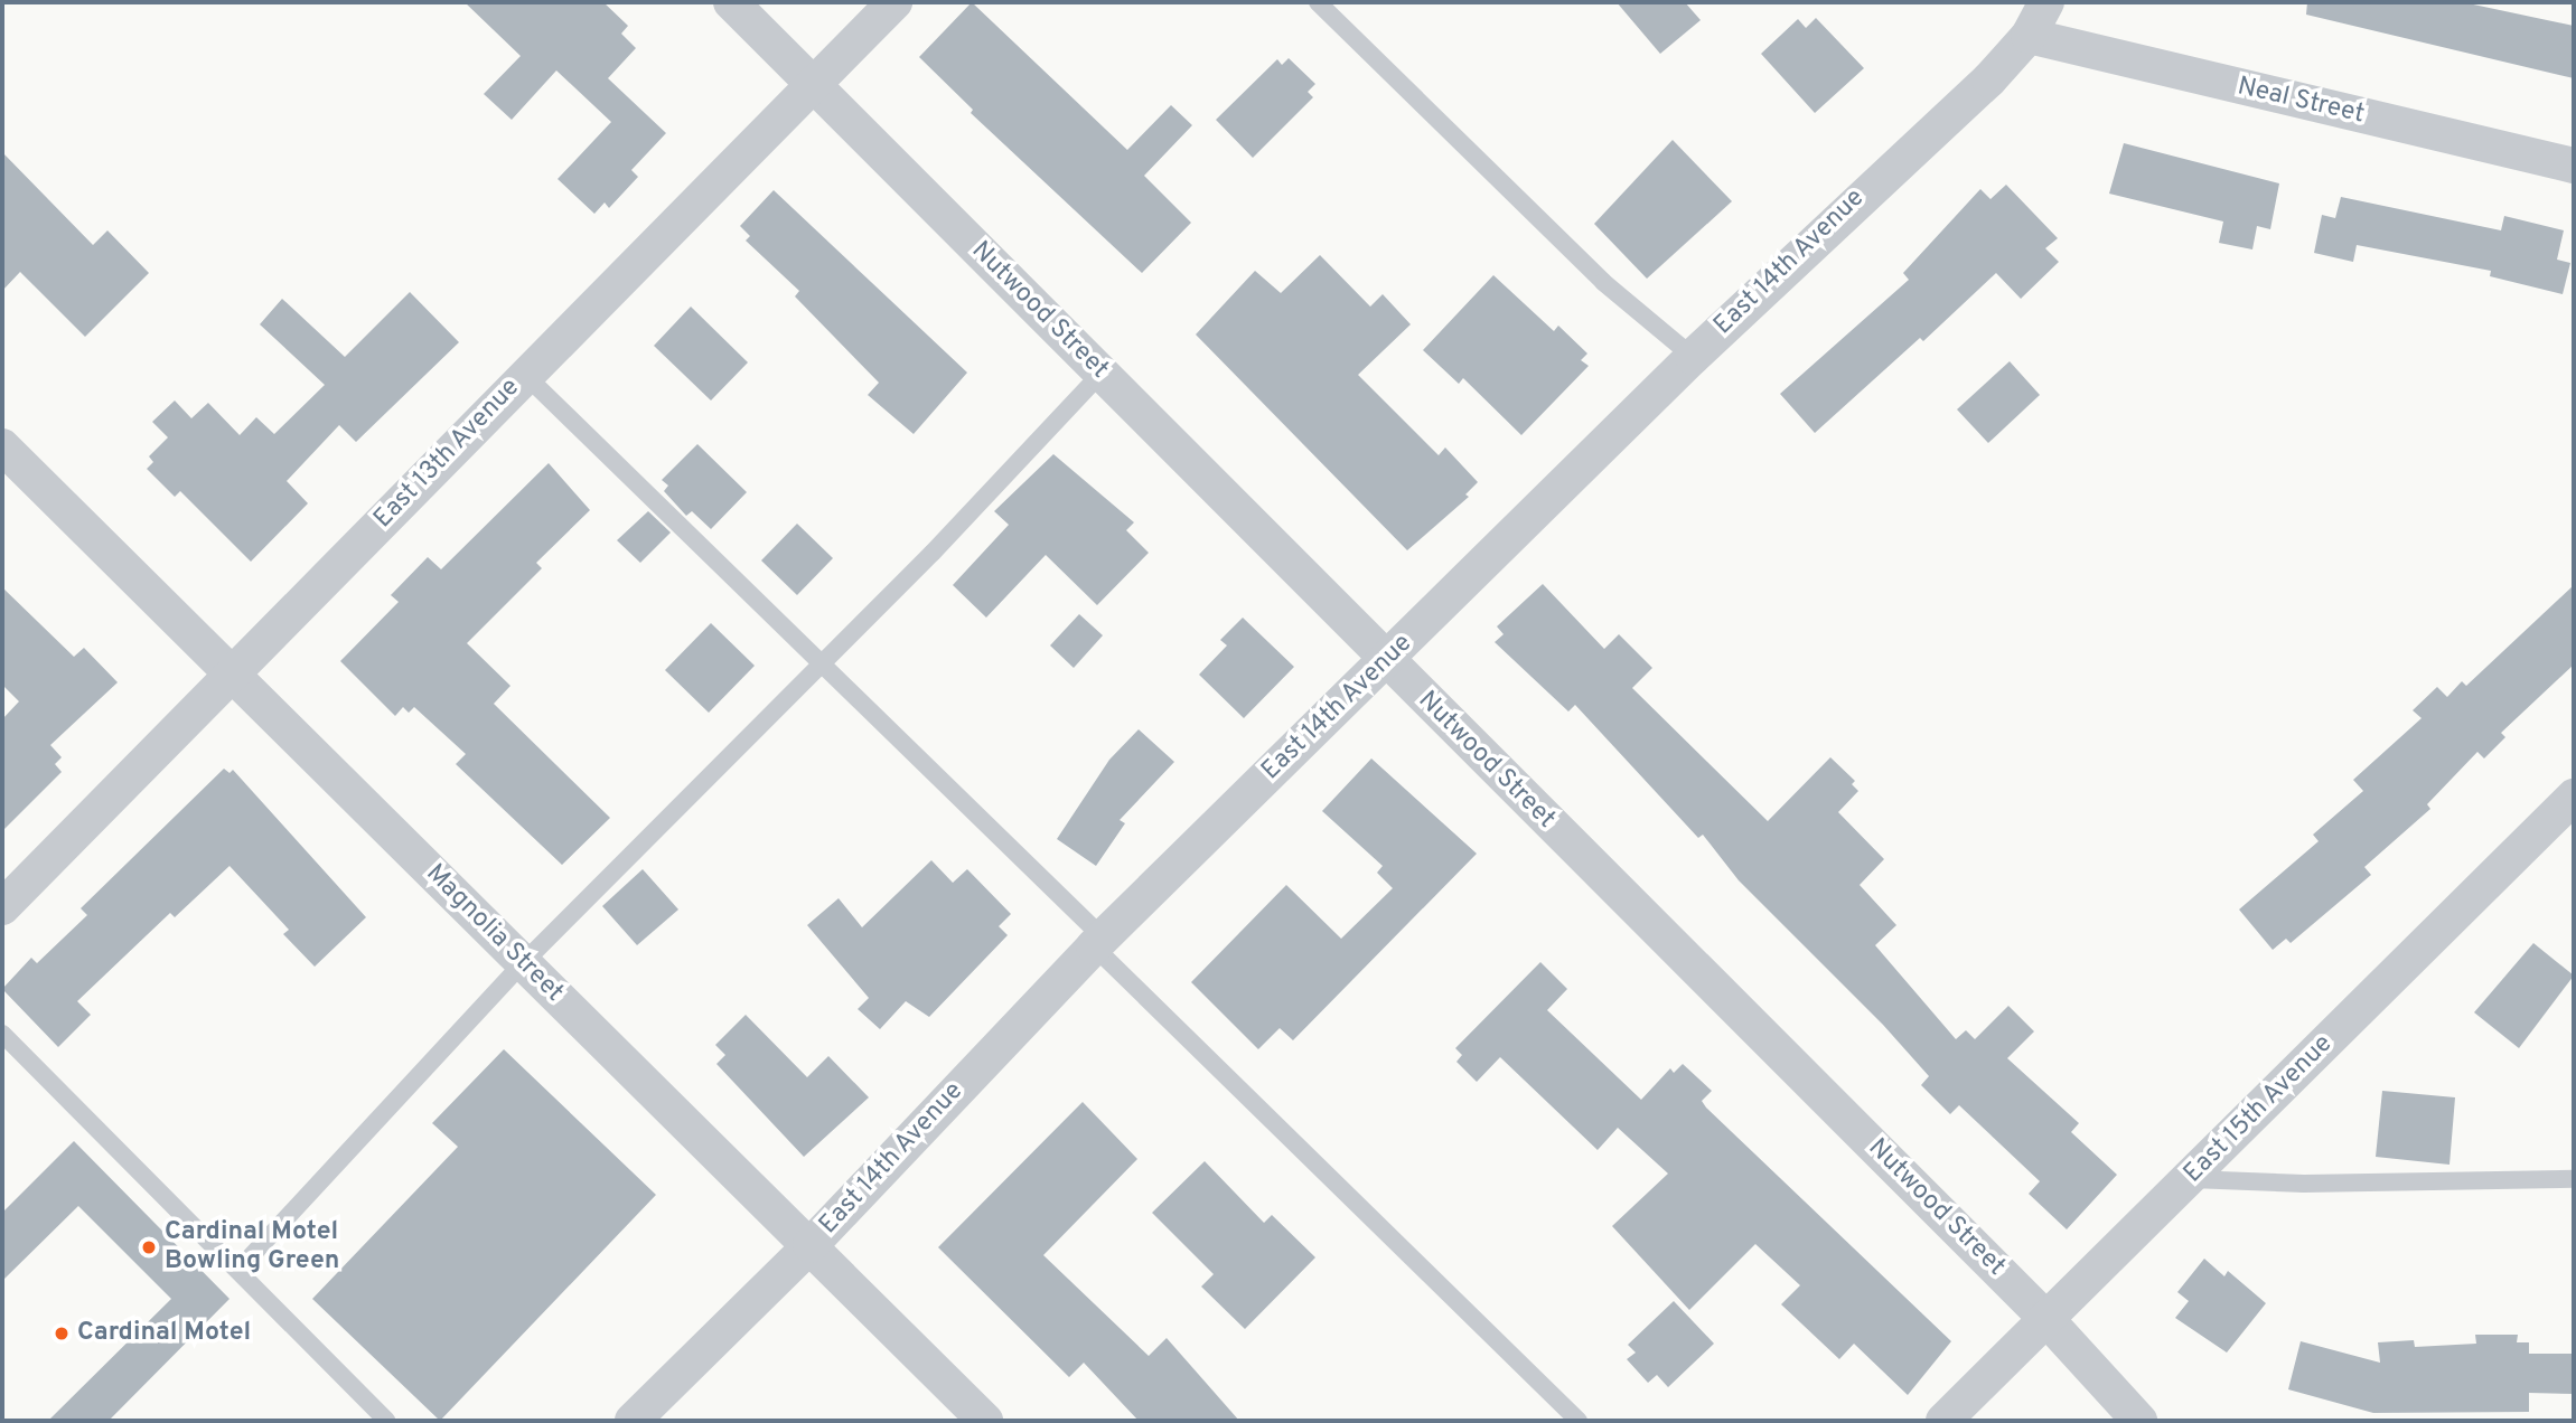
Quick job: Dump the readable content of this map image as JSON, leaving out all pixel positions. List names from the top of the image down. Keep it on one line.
{"streets":{"street":["Neal Street","East 14th Avenue","Nutwood Street","East 13th Avenue","Magnolia Street","East 15th Avenue"]},"crossings":[["Neal Street","East 14th Avenue"],["East 14th Avenue","Nutwood Street"],["East 14th Avenue","Magnolia Street"],["Nutwood Street","East 13th Avenue"],["Nutwood Street","East 15th Avenue"],["East 13th Avenue","Magnolia Street"]],"places":["Cardinal Motel Bowling Green","Cardinal Motel"]}
